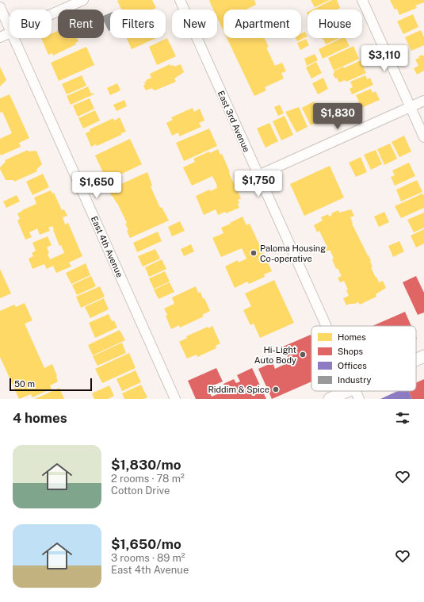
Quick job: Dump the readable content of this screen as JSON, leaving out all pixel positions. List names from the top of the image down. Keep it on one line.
{"streets":{"street":["East 3rd Avenue","East 4th Avenue"]},"places":["Paloma Housing Co-operative","Hi-Light Auto Body","Riddim & Spice"],"legend":["Homes","Shops","Offices","Industry"],"scale_bar":"50 m","page":{"chip":["Buy","Rent","Filters","New","Apartment","House"],"price":["$3,110","$1,830","$1,750","$1,650"],"scale":"50 m","heading":"4 homes","list":[{"name":"$1,830/mo","note":"2 rooms · 78 m² · Cotton Drive"},{"name":"$1,650/mo","note":"3 rooms · 89 m² · East 4th Avenue"}]}}
